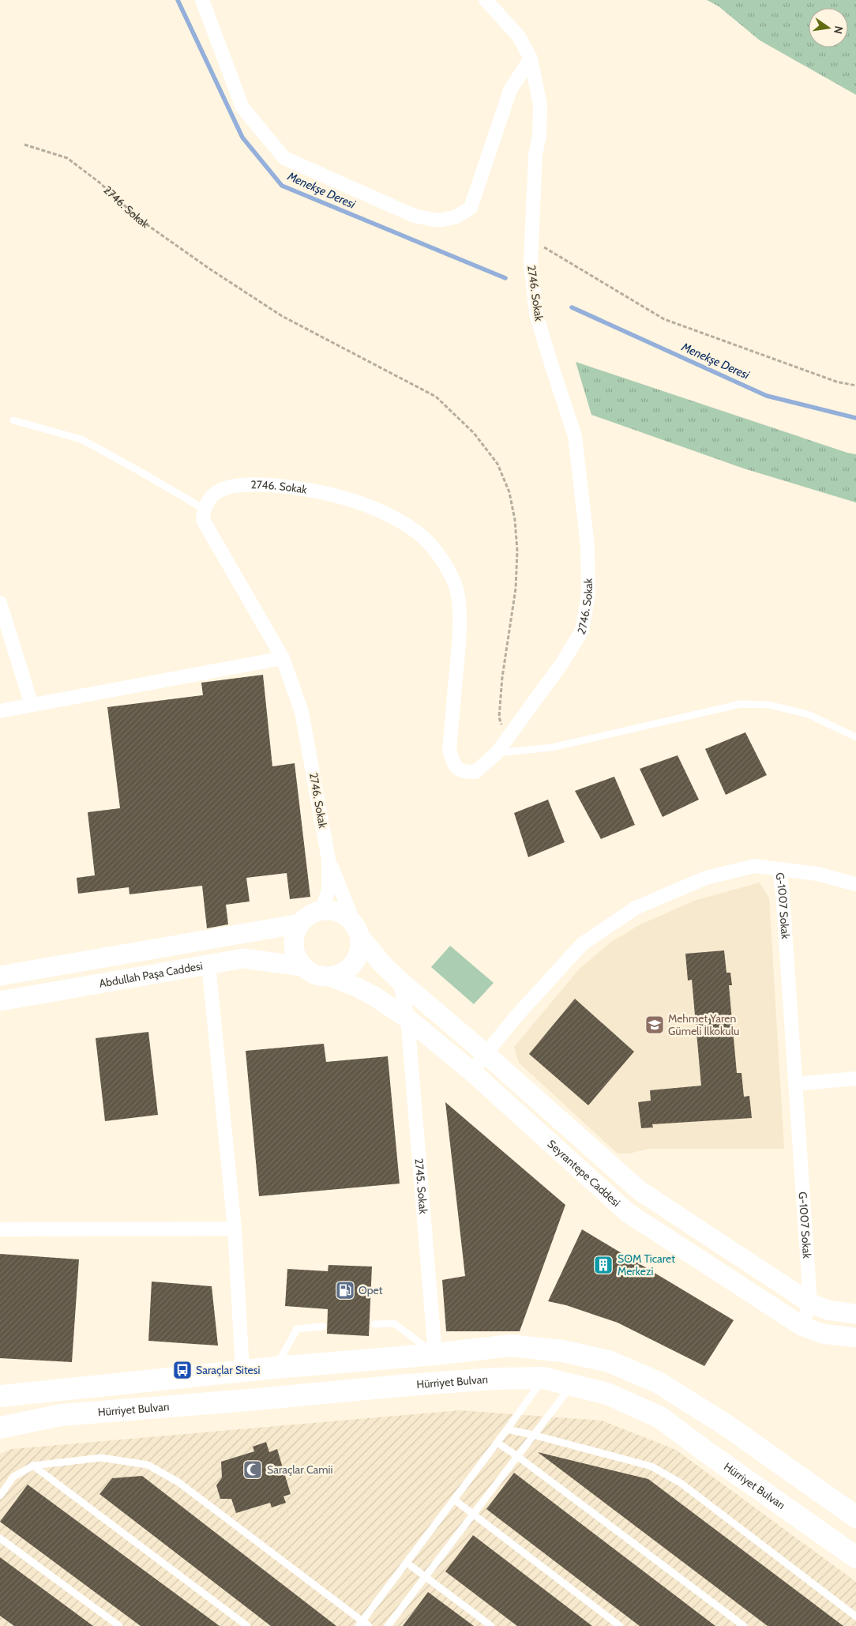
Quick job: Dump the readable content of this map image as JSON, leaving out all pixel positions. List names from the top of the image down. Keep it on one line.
{"streets":{"main road":["Abdullah Paşa Caddesi","Seyrantepe Caddesi","Hürriyet Bulvarı"],"street":["2746. Sokak","G-1007 Sokak","2745. Sokak"]},"crossings":[["G-1007 Sokak","Seyrantepe Caddesi"],["Abdullah Paşa Caddesi","Seyrantepe Caddesi"],["Seyrantepe Caddesi","2745. Sokak"]],"water":["Menekşe Deresi"],"places":{"school or university":["Mehmet Yaren Gümeli İlkokulu"],"building":["SOM Ticaret Merkezi"],"fuel station":["Opet"],"bus stop":["Saraçlar Sitesi"],"mosque":["Saraçlar Camii"]},"north":"right"}
